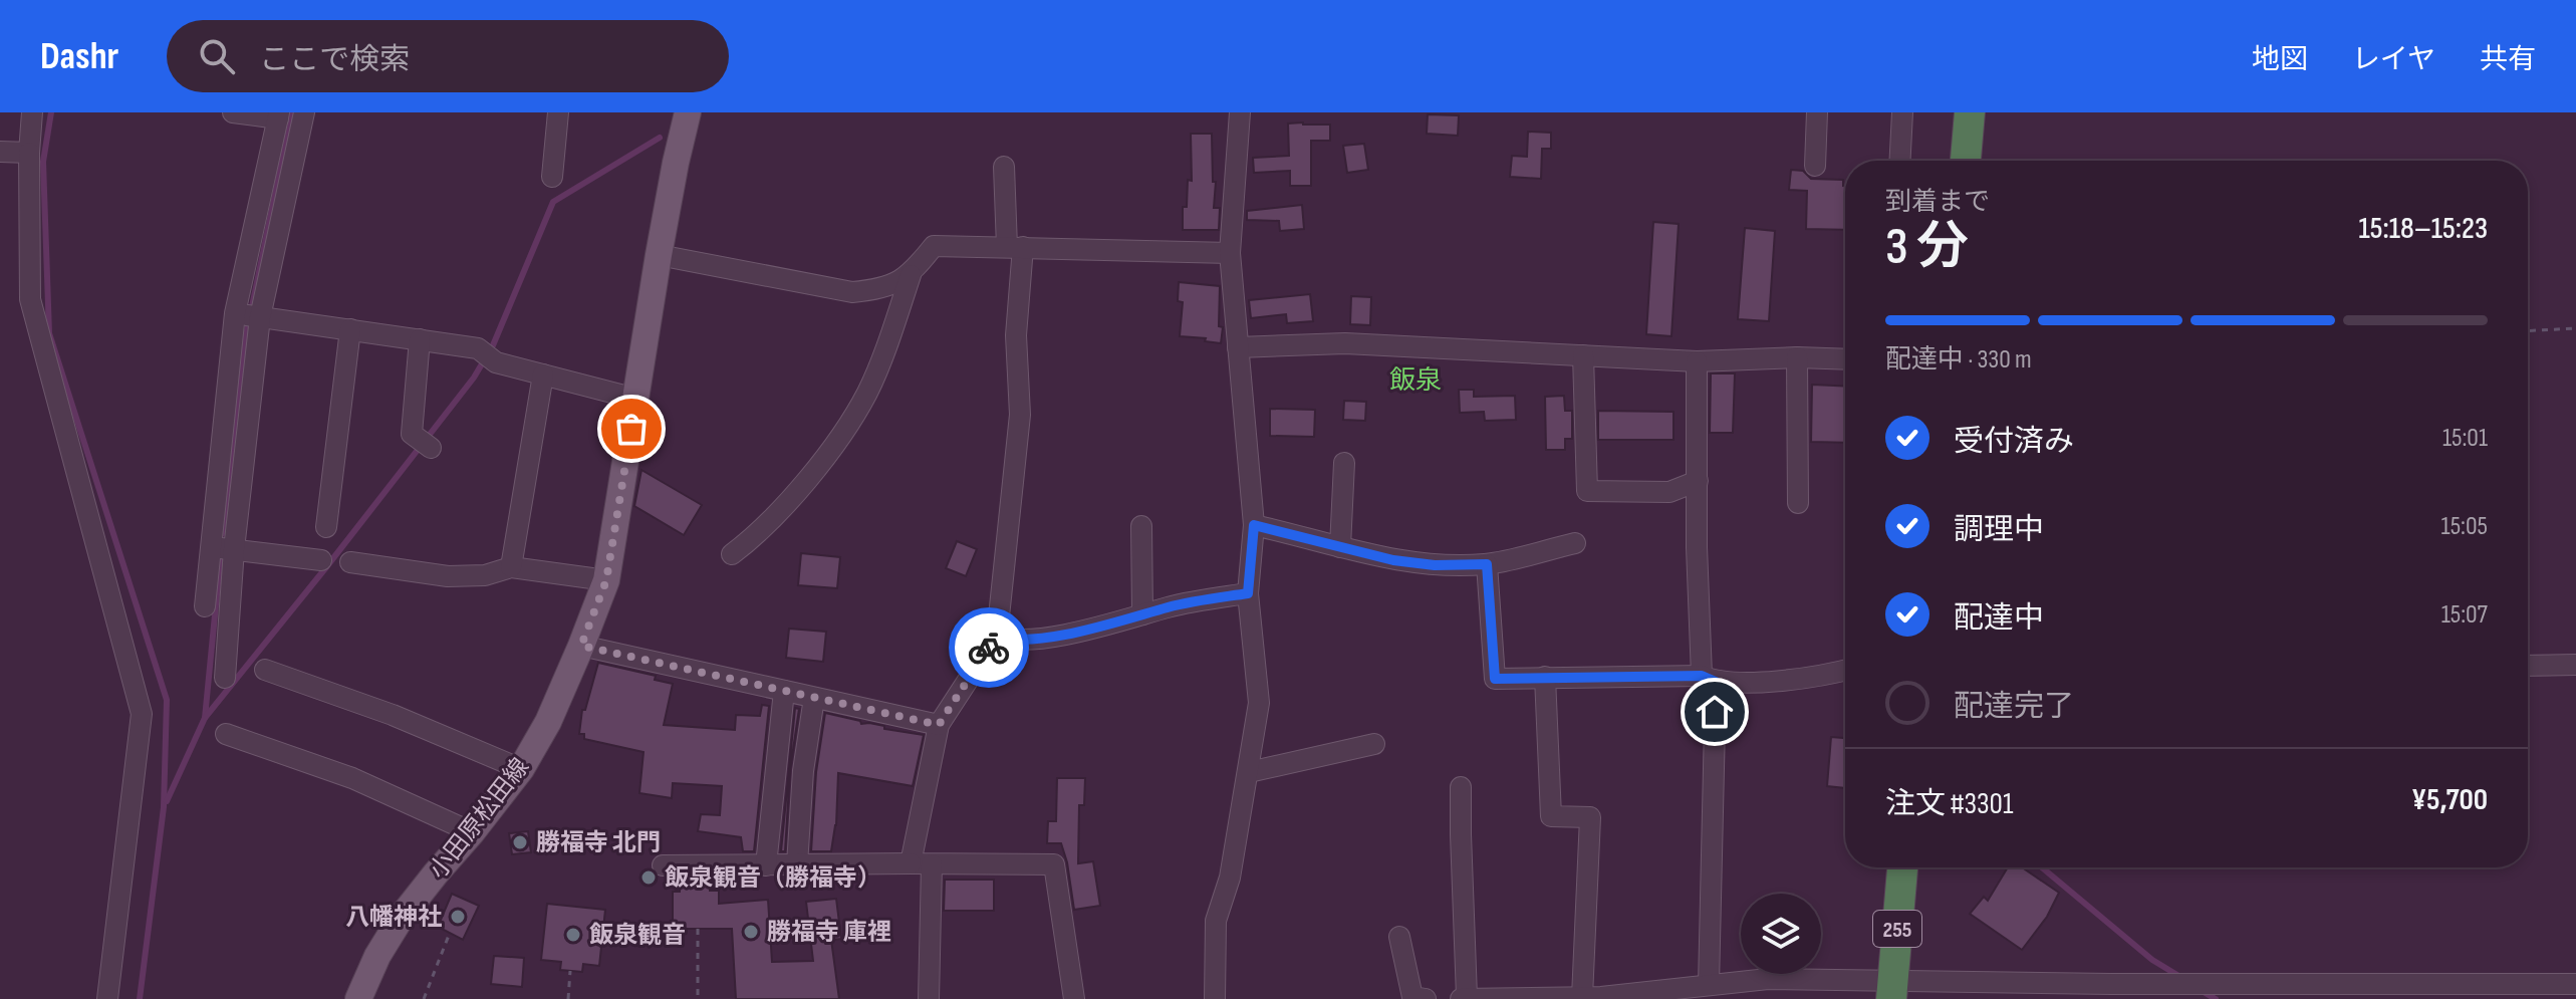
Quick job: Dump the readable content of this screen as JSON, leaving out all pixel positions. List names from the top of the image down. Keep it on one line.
{"streets":{"highway":["255"],"main road":["小田原松田線"]},"districts":["飯泉"],"places":["勝福寺 北門","飯泉観音（勝福寺）","八幡神社","勝福寺 庫裡","飯泉観音"],"page":{"header":"Dashr","search":"ここで検索","nav":["地図","レイヤ","共有"],"heading":["3 分","到着まで","15:18–15:23"],"panel":["注文 #3301","¥5,700"],"bar":"配達中 · 330 m","list":[["受付済み","15:01"],["調理中","15:05"],["配達中","15:07"],"配達完了"]}}
